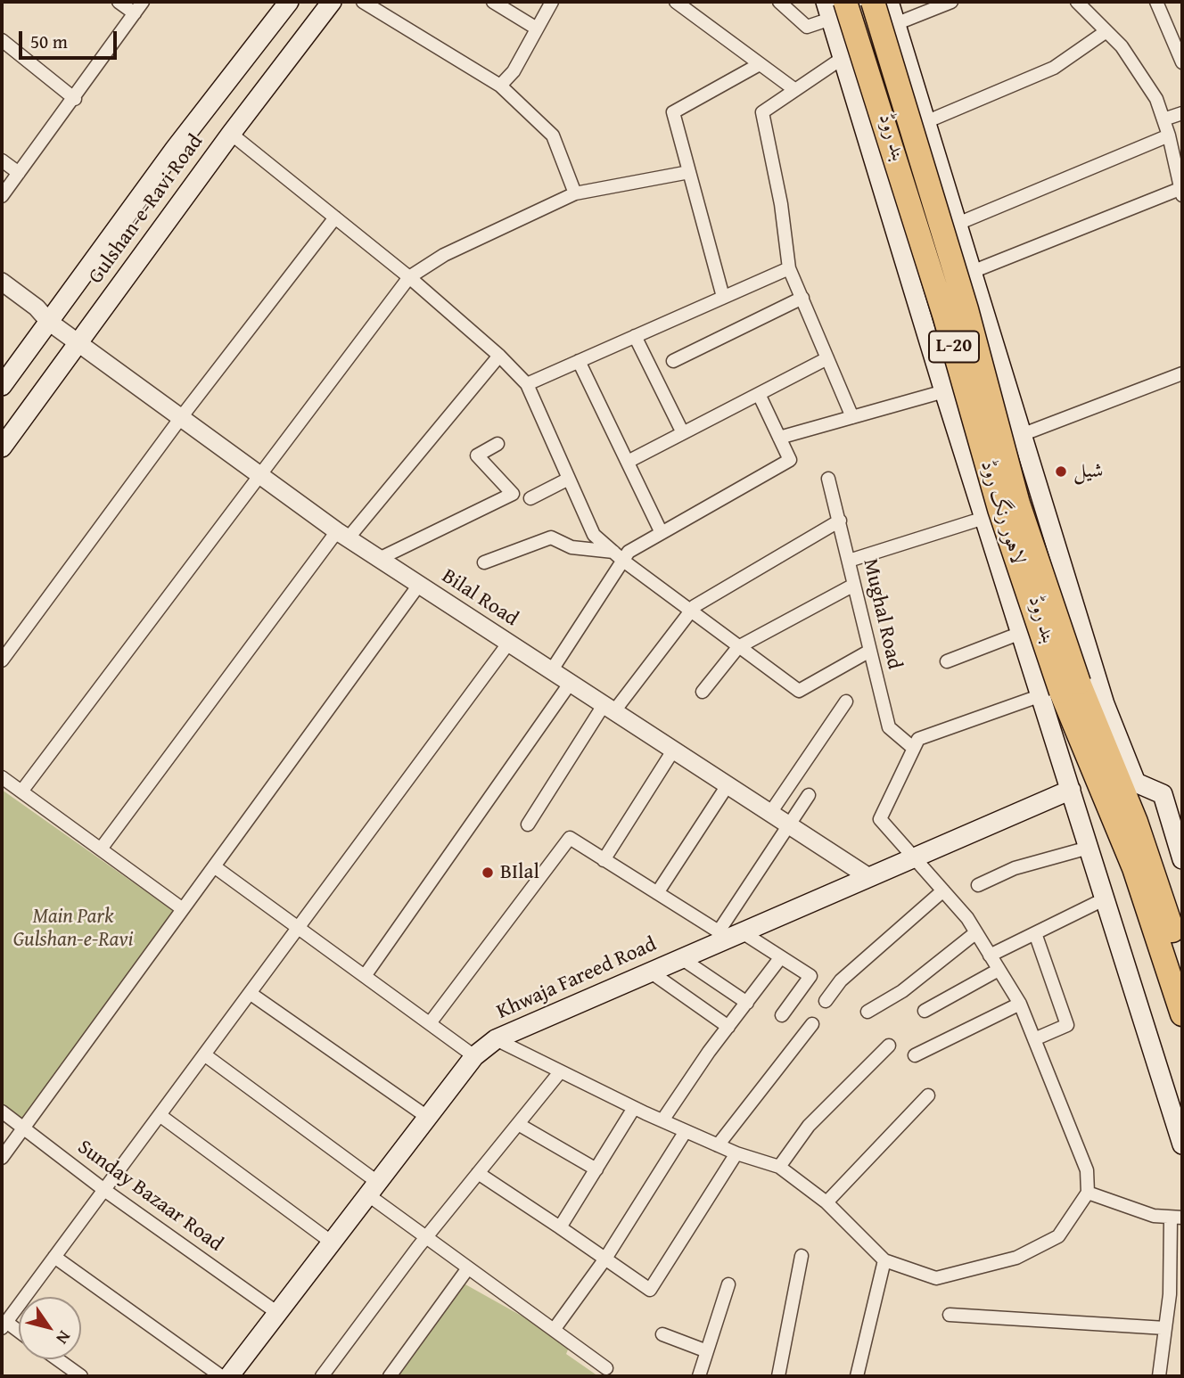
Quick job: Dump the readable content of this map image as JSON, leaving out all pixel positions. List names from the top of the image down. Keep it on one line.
{"streets":{"highway":["L-20","لاہور رنگ روڈ"],"main road":["بند روڈ","Gulshan-e-Ravi Road","Khwaja Fareed Road"],"street":["Bilal Road","Mughal Road","Sunday Bazaar Road"]},"crossings":[["بند روڈ","لاہور رنگ روڈ"],["بند روڈ","Khwaja Fareed Road"],["Gulshan-e-Ravi Road","Bilal Road"],["Bilal Road","Khwaja Fareed Road"],["Khwaja Fareed Road","Sunday Bazaar Road"]],"parks":["Main Park Gulshan-e-Ravi"],"places":["شیل","BIlal"],"scale_bar":"50 m","north":"bottom right"}
